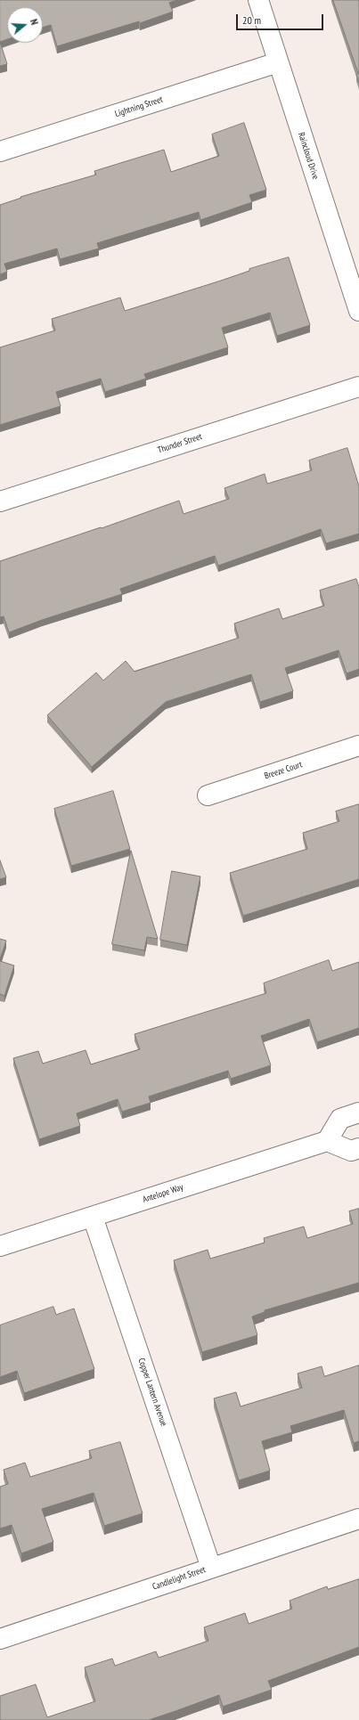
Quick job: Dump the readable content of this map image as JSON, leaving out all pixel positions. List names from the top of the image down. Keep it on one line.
{"streets":{"street":["Lightning Street","Raincloud Drive","Thunder Street","Breeze Court","Antelope Way","Copper Lantern Avenue","Candlelight Street"]},"crossings":[["Lightning Street","Raincloud Drive"],["Antelope Way","Copper Lantern Avenue"],["Copper Lantern Avenue","Candlelight Street"]],"scale_bar":"20 m","north":"right"}
